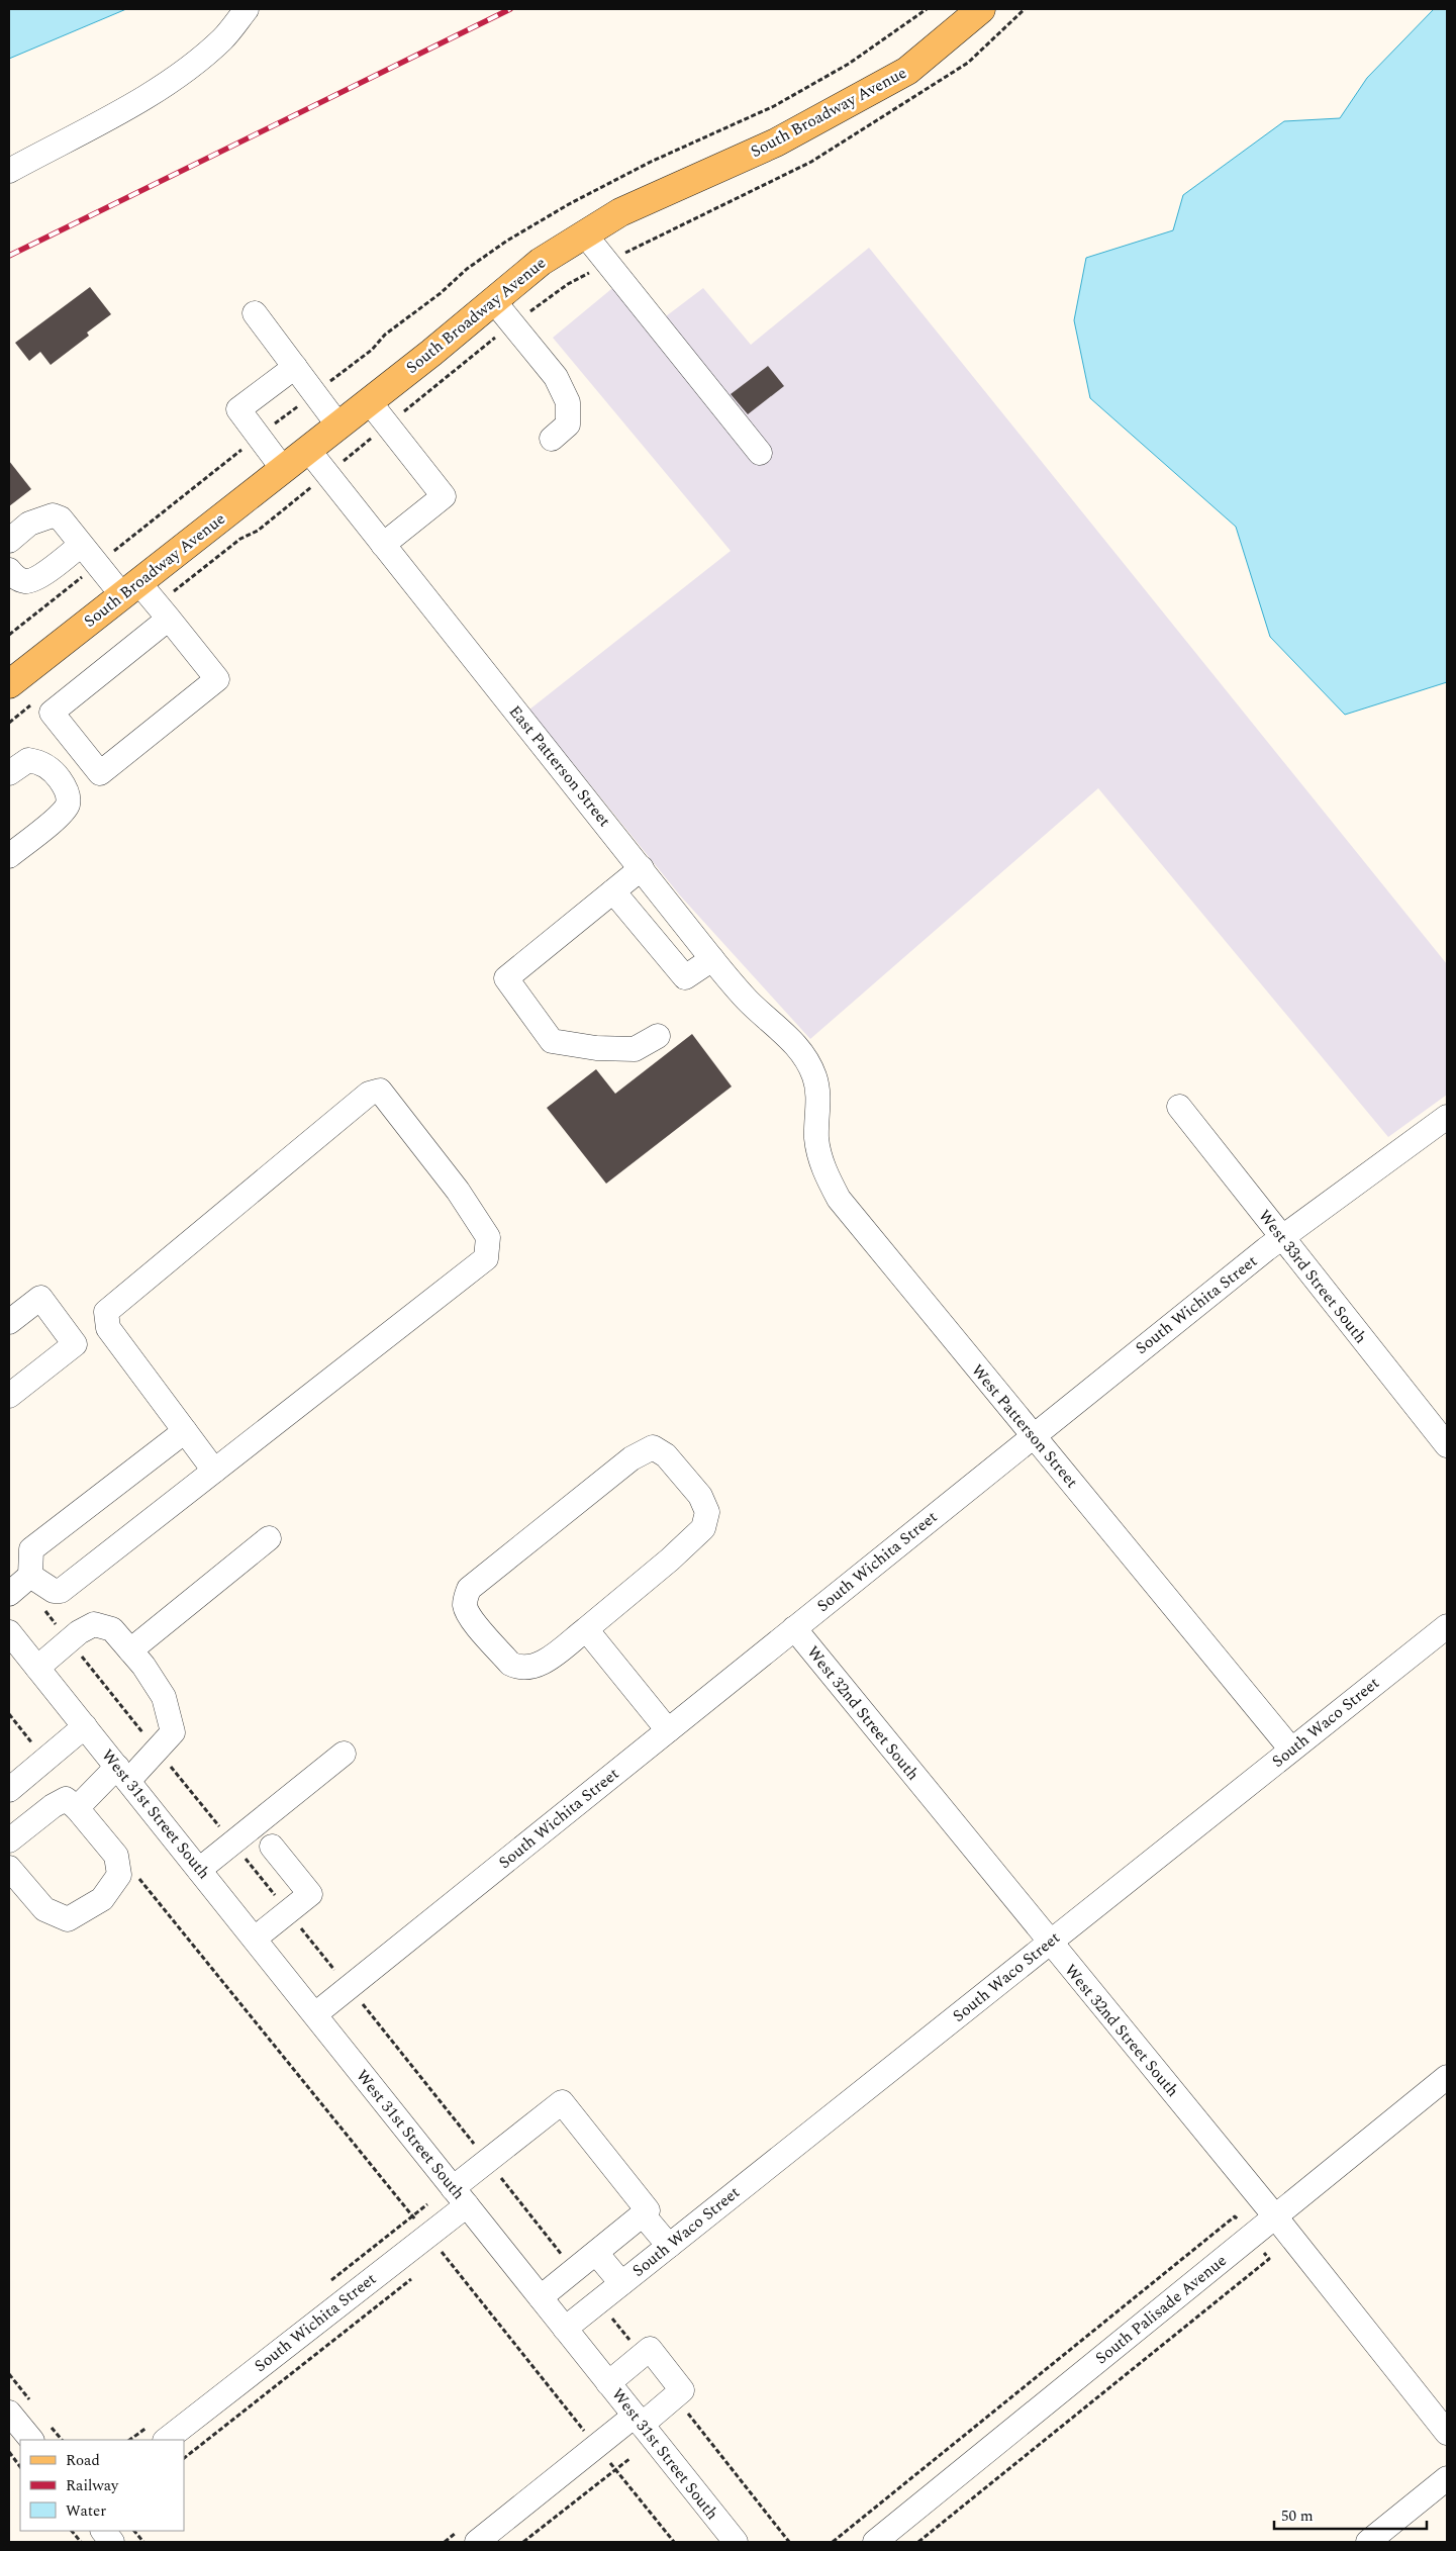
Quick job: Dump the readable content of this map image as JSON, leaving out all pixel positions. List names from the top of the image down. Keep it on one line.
{"streets":{"main road":["South Broadway Avenue"],"street":["East Patterson Street","West 33rd Street South","South Wichita Street","West Patterson Street","West 32nd Street South","South Waco Street","West 31st Street South","South Palisade Avenue"]},"crossings":[["South Broadway Avenue","East Patterson Street"],["East Patterson Street","West Patterson Street"],["West 33rd Street South","South Wichita Street"],["South Wichita Street","West Patterson Street"],["South Wichita Street","West 32nd Street South"],["South Wichita Street","West 31st Street South"],["West Patterson Street","South Waco Street"],["West 32nd Street South","South Waco Street"],["West 32nd Street South","South Palisade Avenue"],["South Waco Street","West 31st Street South"]],"legend":["Road","Railway","Water"],"scale_bar":"50 m"}
